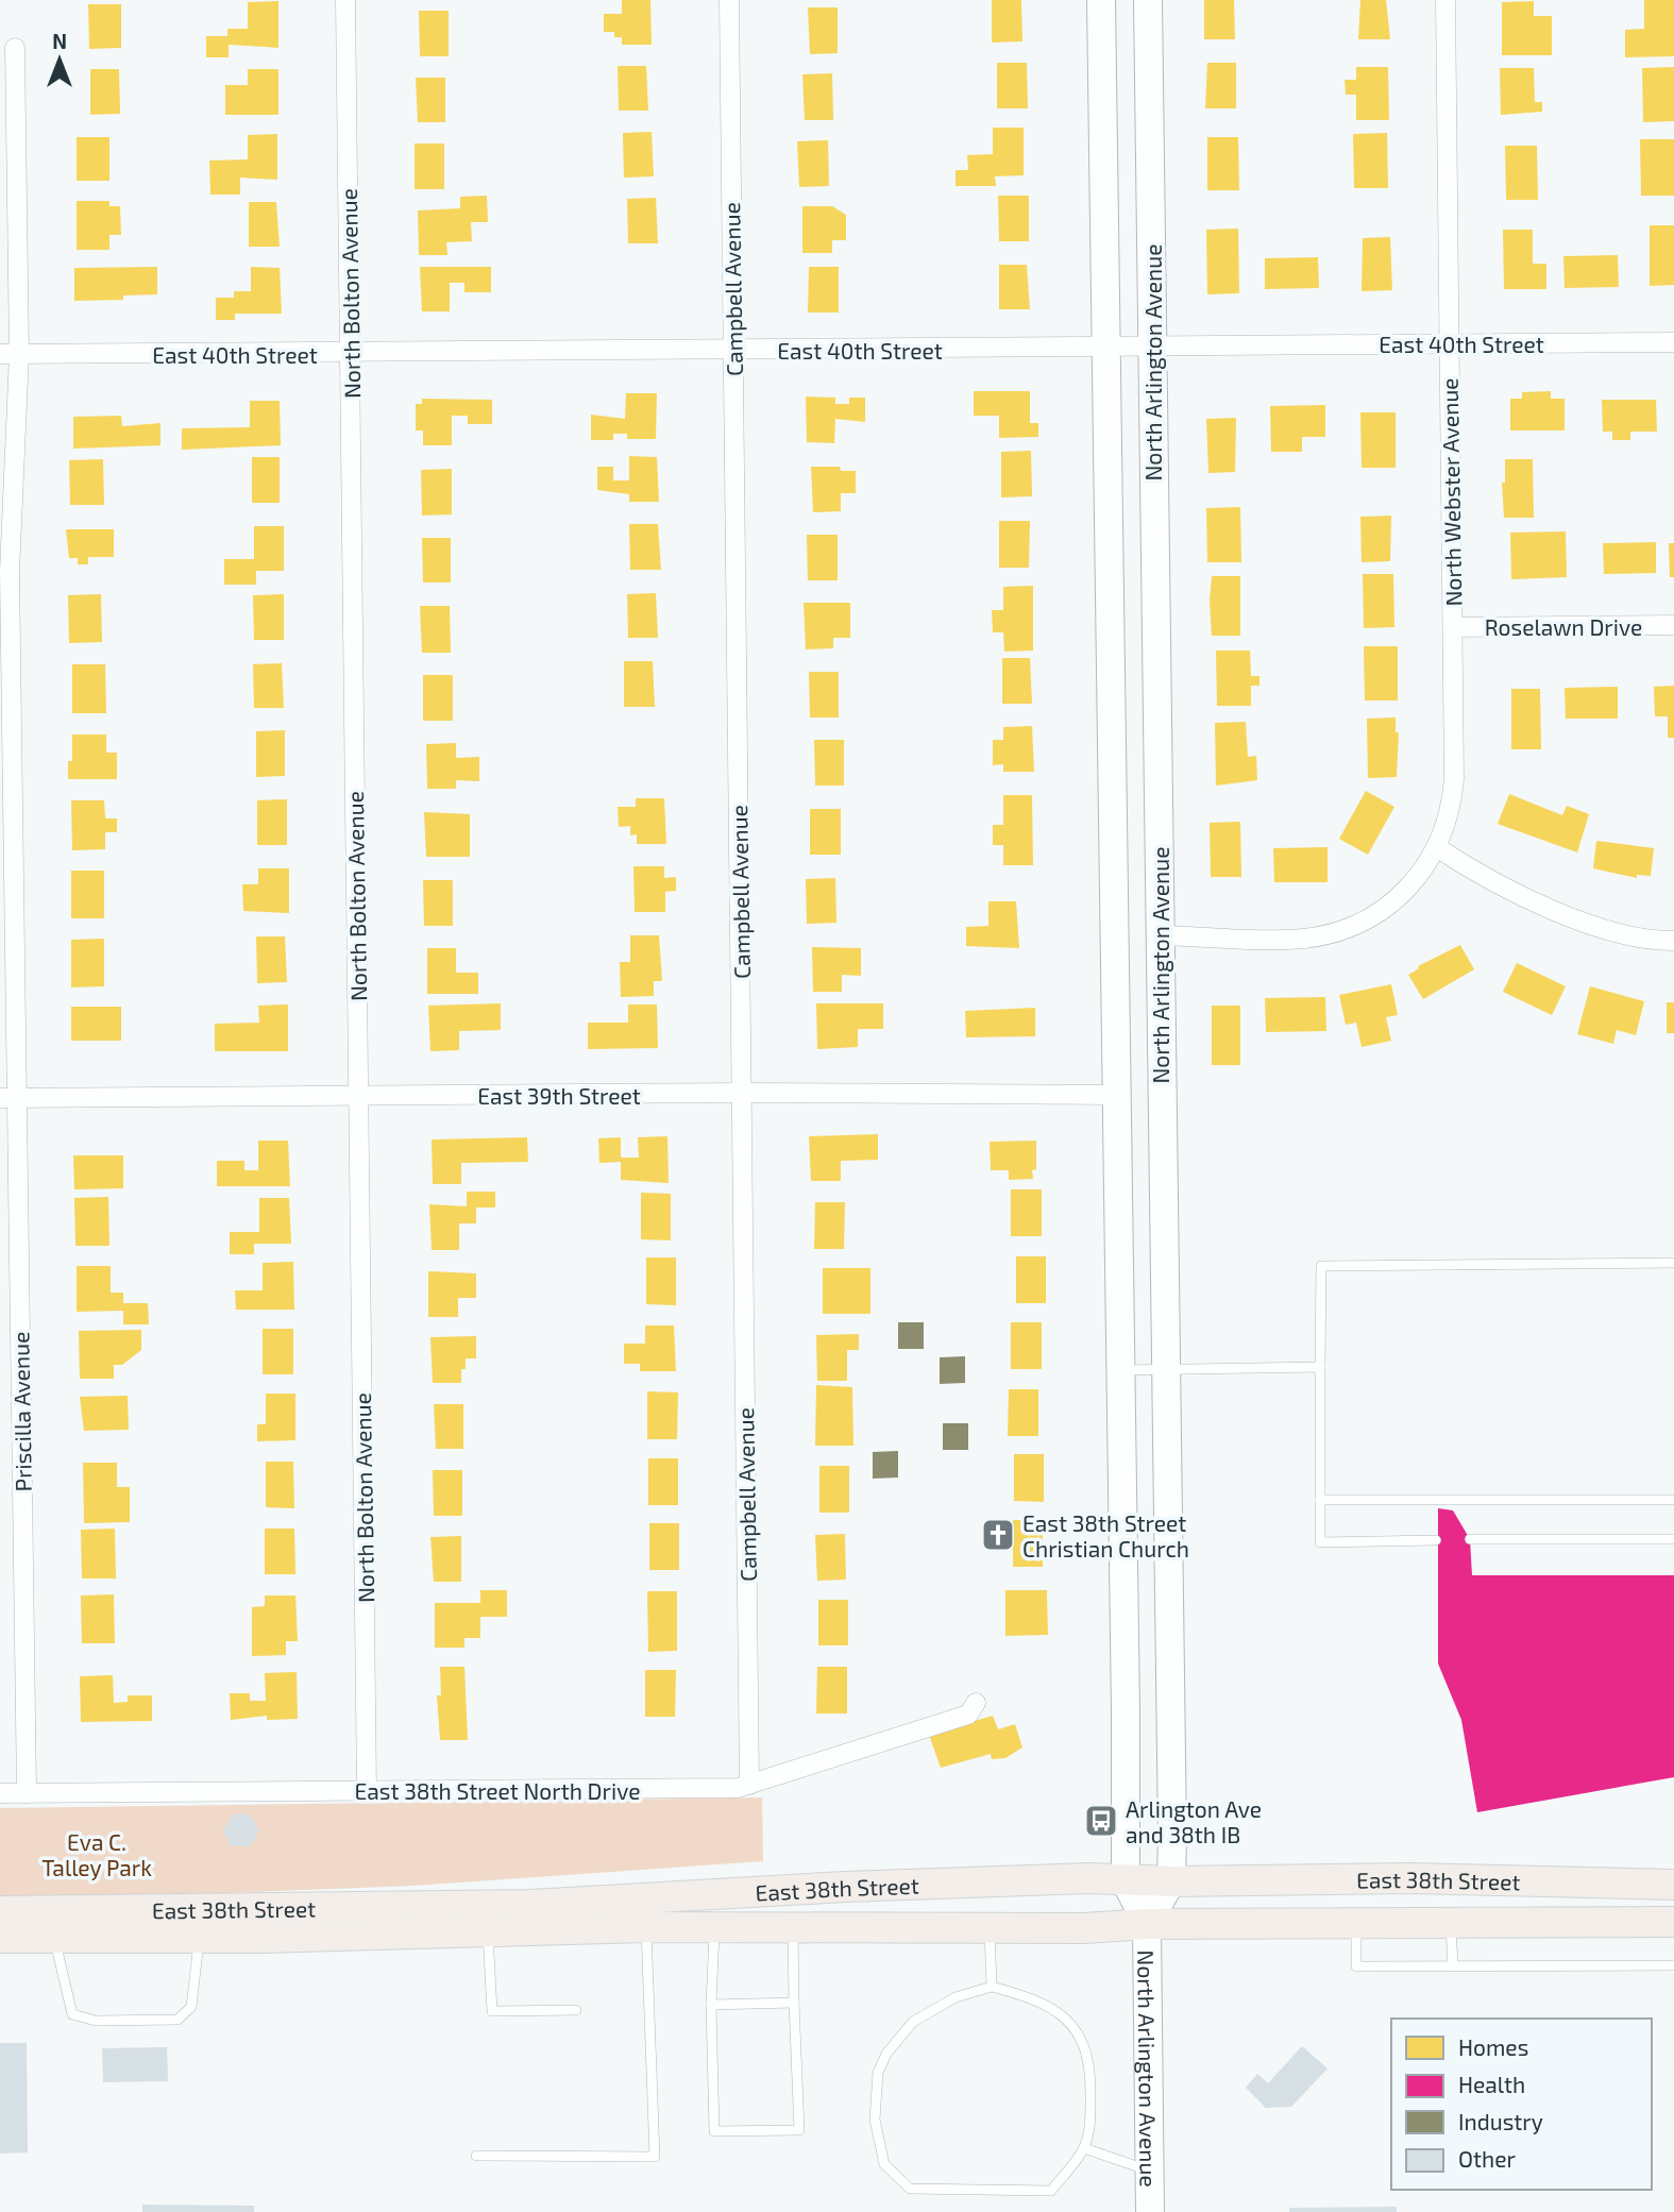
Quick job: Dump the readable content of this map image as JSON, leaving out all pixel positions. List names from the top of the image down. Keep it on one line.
{"streets":{"main road":["North Arlington Avenue","East 38th Street"],"street":["Campbell Avenue","North Bolton Avenue","East 40th Street","North Webster Avenue","Roselawn Drive","East 39th Street","Priscilla Avenue","East 38th Street North Drive"]},"crossings":[["Campbell Avenue","East 40th Street"],["Campbell Avenue","East 39th Street"],["Campbell Avenue","East 38th Street North Drive"],["North Bolton Avenue","East 40th Street"],["North Bolton Avenue","East 39th Street"],["North Bolton Avenue","East 38th Street North Drive"],["East 40th Street","North Arlington Avenue"],["East 40th Street","North Webster Avenue"],["East 40th Street","Priscilla Avenue"],["North Arlington Avenue","East 39th Street"],["North Arlington Avenue","East 38th Street"],["North Webster Avenue","Roselawn Drive"],["East 39th Street","Priscilla Avenue"],["Priscilla Avenue","East 38th Street North Drive"]],"parks":["Eva C. Talley Park"],"places":{"church":["East 38th Street Christian Church"],"bus stop":["Arlington Ave and 38th IB"]},"legend":["Homes","Health","Industry","Other"],"north":"top"}
